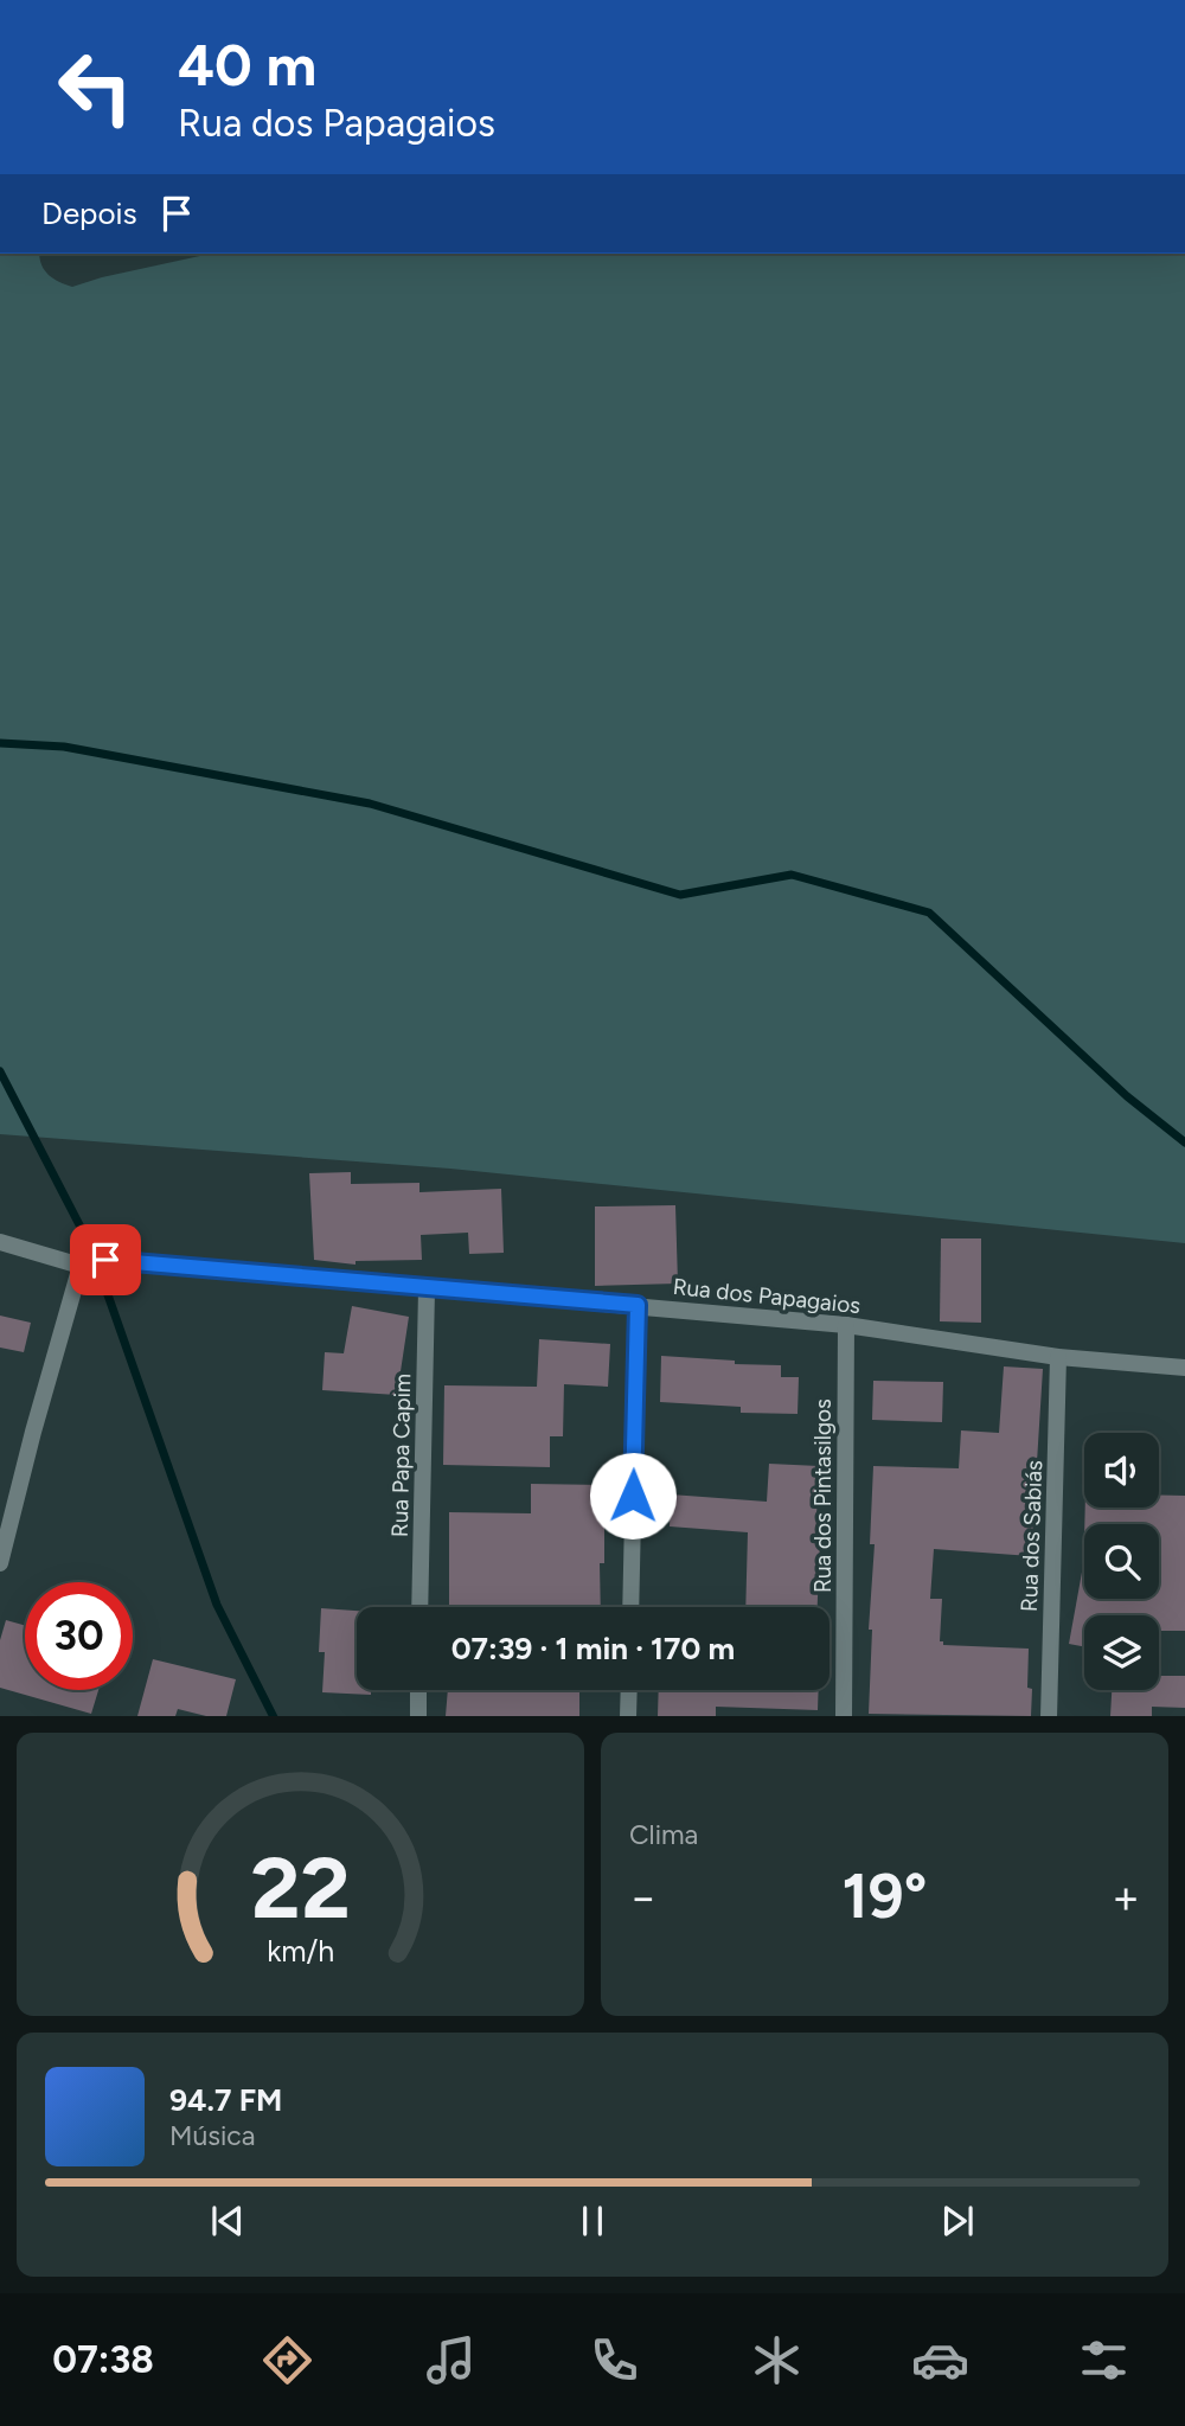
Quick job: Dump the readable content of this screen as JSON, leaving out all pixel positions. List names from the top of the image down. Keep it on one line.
{"streets":{"street":["Rua dos Papagaios","Rua Papa Capim","Rua dos Pintasilgos","Rua dos Sabiás"]},"crossings":[["Rua dos Papagaios","Rua Papa Capim"],["Rua dos Papagaios","Rua dos Pintasilgos"],["Rua dos Papagaios","Rua dos Sabiás"]],"page":{"turn":["40 m","Rua dos Papagaios"],"then":"Depois","limit":"30","trip":"07:39 · 1 min · 170 m","tile":"Clima","heat":["−","19°","+"],"song":["94.7 FM","Música"],"tabs":"07:38","gauge":["22","km/h"]}}
